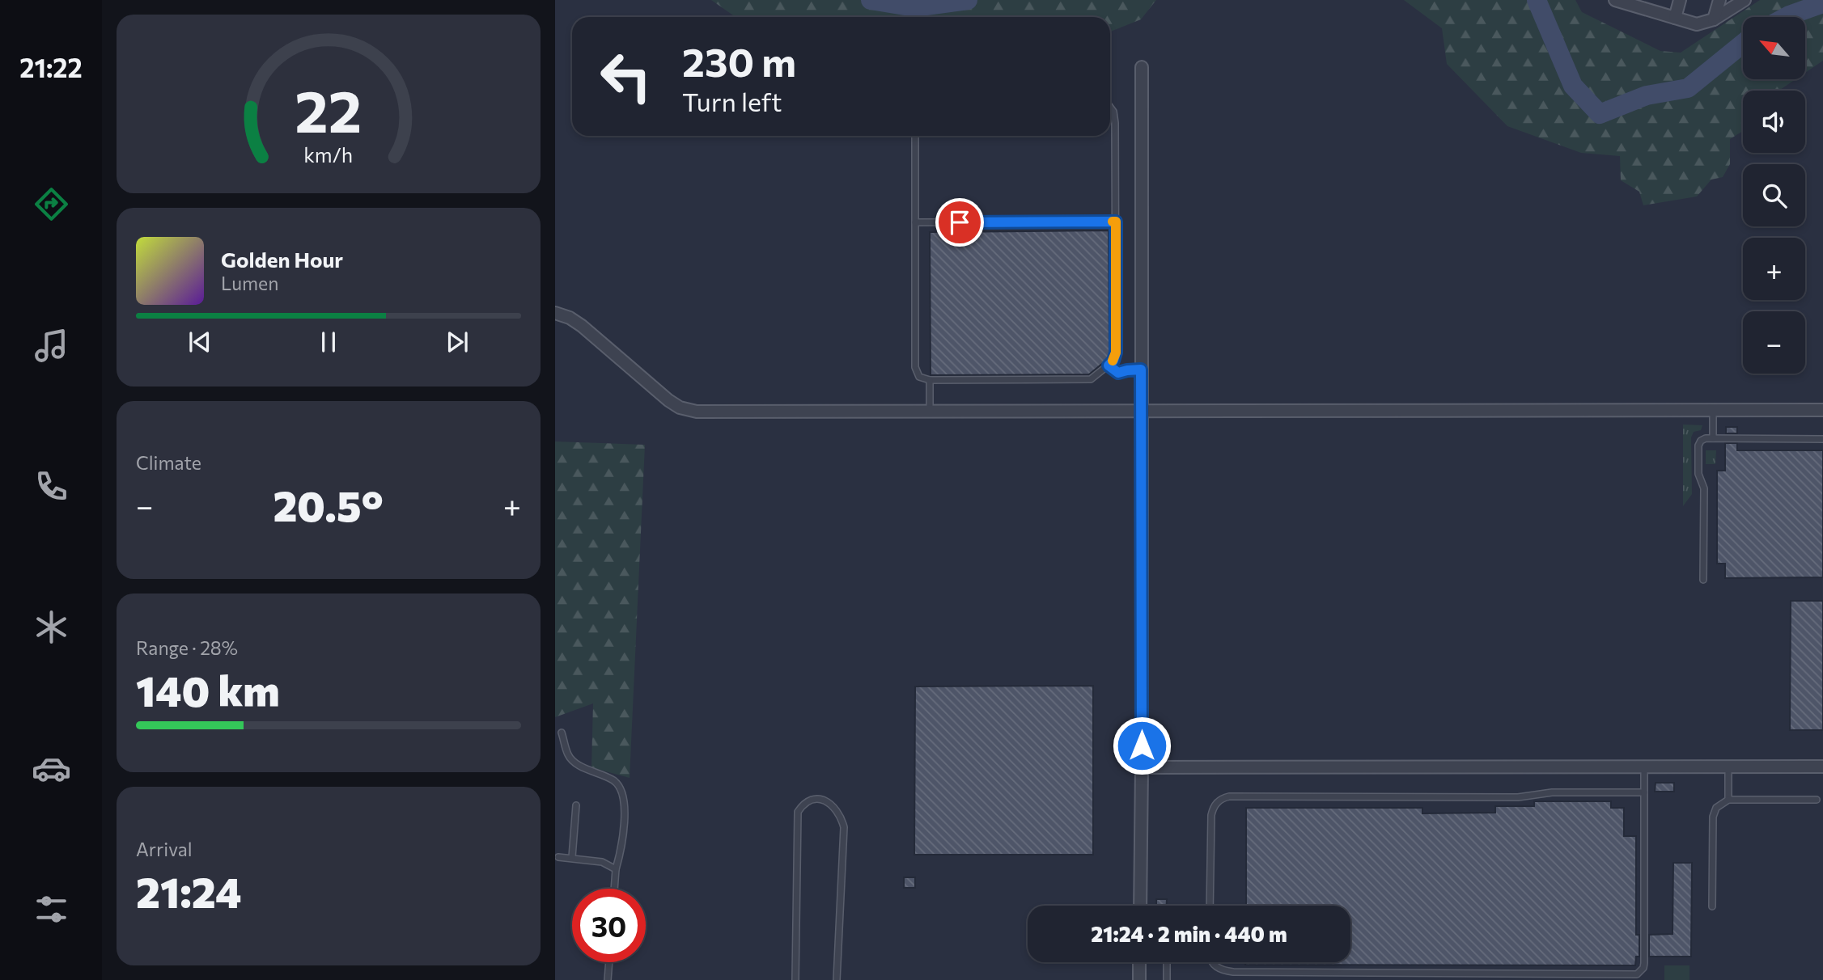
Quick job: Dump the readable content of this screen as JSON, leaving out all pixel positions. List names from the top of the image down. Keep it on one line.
{"north":"top left","page":{"tabs":"21:22","map_buttons":["+","−"],"turn":["230 m","Turn left"],"song":["Golden Hour","Lumen"],"tile":["Climate",["Range · 28%","140 km"],["Arrival","21:24"]],"heat":["−","20.5°","+"],"limit":"30","trip":"21:24 · 2 min · 440 m","gauge":["22","km/h"]}}
